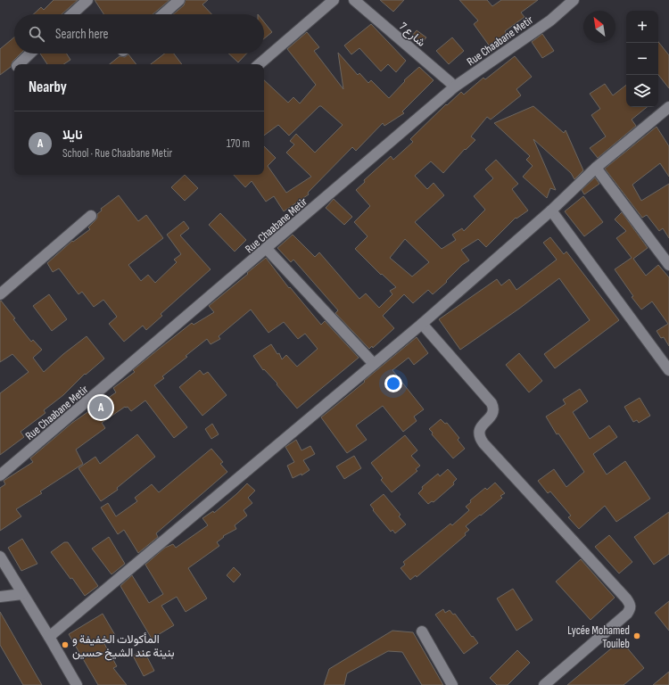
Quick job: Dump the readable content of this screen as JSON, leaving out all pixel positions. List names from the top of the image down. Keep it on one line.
{"streets":{"street":["شارع 7","Rue Chaabane Metir"]},"crossings":[["شارع 7","Rue Chaabane Metir"]],"places":["Lycée Mohamed Touileb","المأكولات الخفيفة و بنينة عند الشيخ حسين"],"north":"top left","page":{"map_buttons":["+","−"],"search":"Search here","heading":"Nearby","list":[{"mark":"A","name":"نايلا","note":"School · Rue Chaabane Metir","value":"170 m"}],"pins":"A"}}
